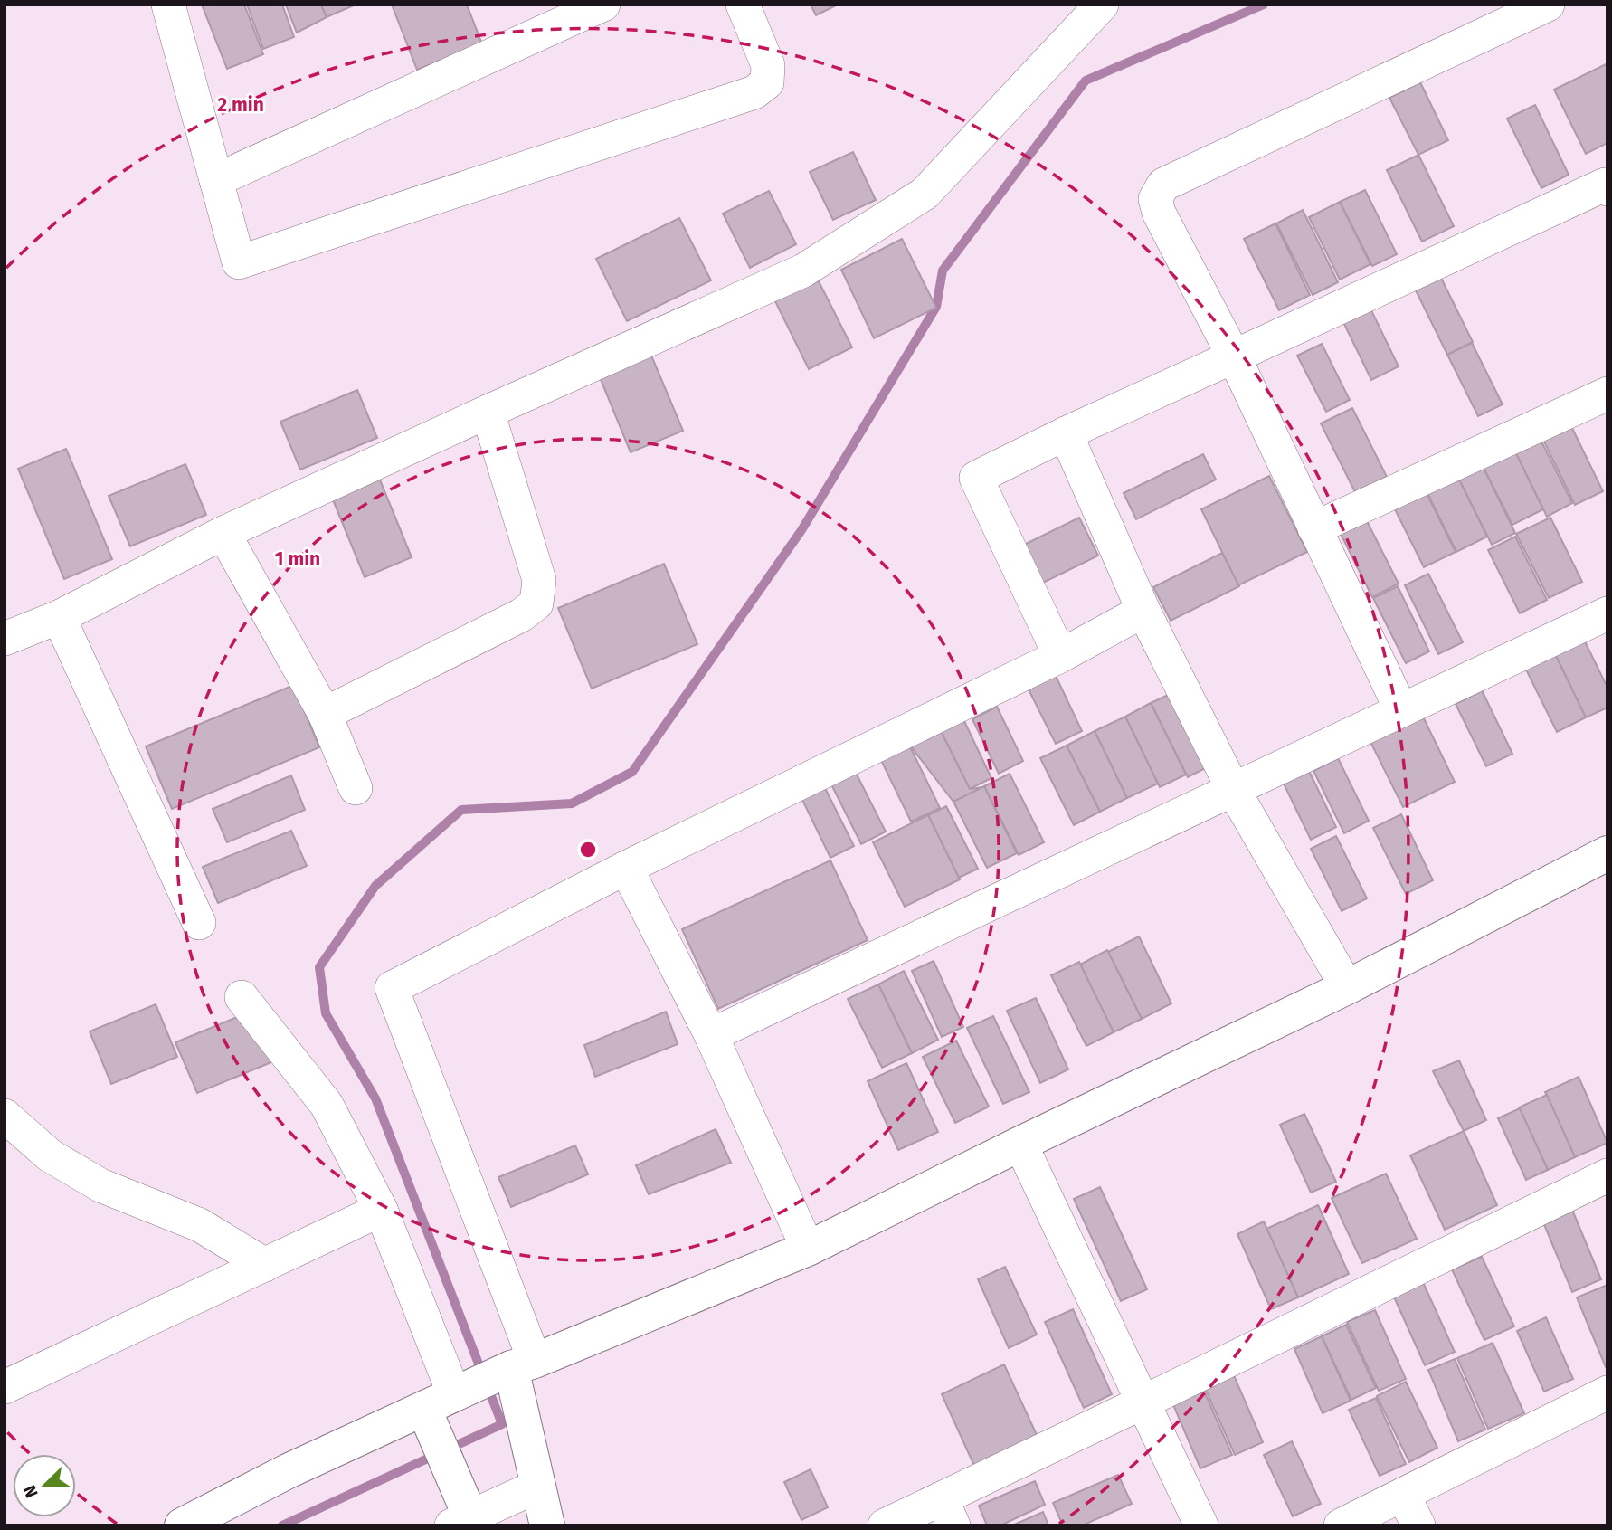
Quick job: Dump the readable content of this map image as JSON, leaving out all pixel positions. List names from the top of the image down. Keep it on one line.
{"north":"bottom left","rings":["2 min","1 min"]}
